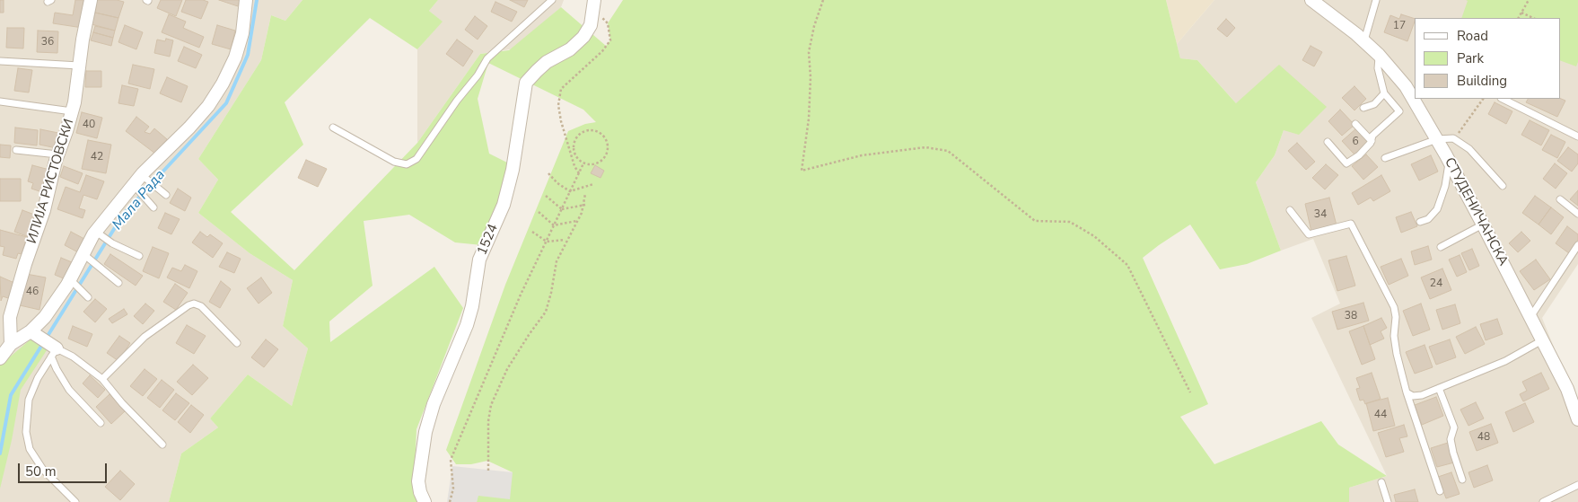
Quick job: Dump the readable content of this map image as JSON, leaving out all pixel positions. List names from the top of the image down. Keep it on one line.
{"streets":{"street":["ИЛИЈА РИСТОВСКИ","СТУДЕНИЧАНСКА","1524"]},"water":["Мала Рада"],"house_numbers":["17","36","40","6","42","34","24","46","38","44","48"],"legend":["Road","Park","Building"],"scale_bar":"50 m"}
